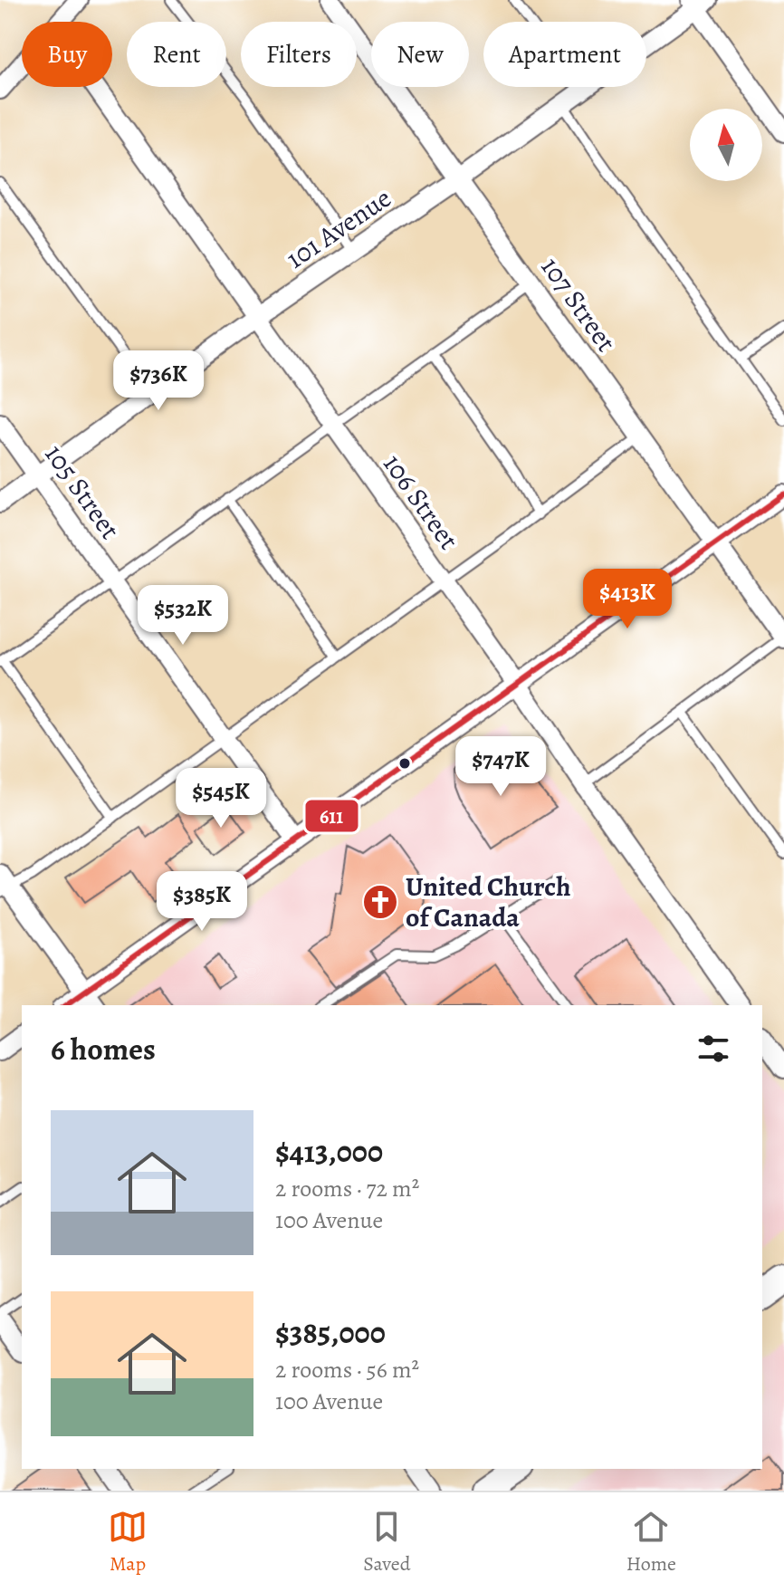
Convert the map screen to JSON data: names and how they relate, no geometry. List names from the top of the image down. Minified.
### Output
{"streets":{"street":["101 Avenue","107 Street","105 Street","106 Street"]},"crossings":[["101 Avenue","107 Street"],["101 Avenue","105 Street"],["101 Avenue","106 Street"]],"places":{"church":["United Church of Canada"]},"lines":["transit line 611"],"north":"top","page":{"chip":["Buy","Rent","Filters","New","Apartment"],"price":["$736K","$413K","$532K","$747K","$545K","$385K"],"heading":"6 homes","list":[{"name":"$413,000","note":"2 rooms · 72 m² · 100 Avenue"},{"name":"$385,000","note":"2 rooms · 56 m² · 100 Avenue"}],"tabs":["Map","Saved","Home"]}}
